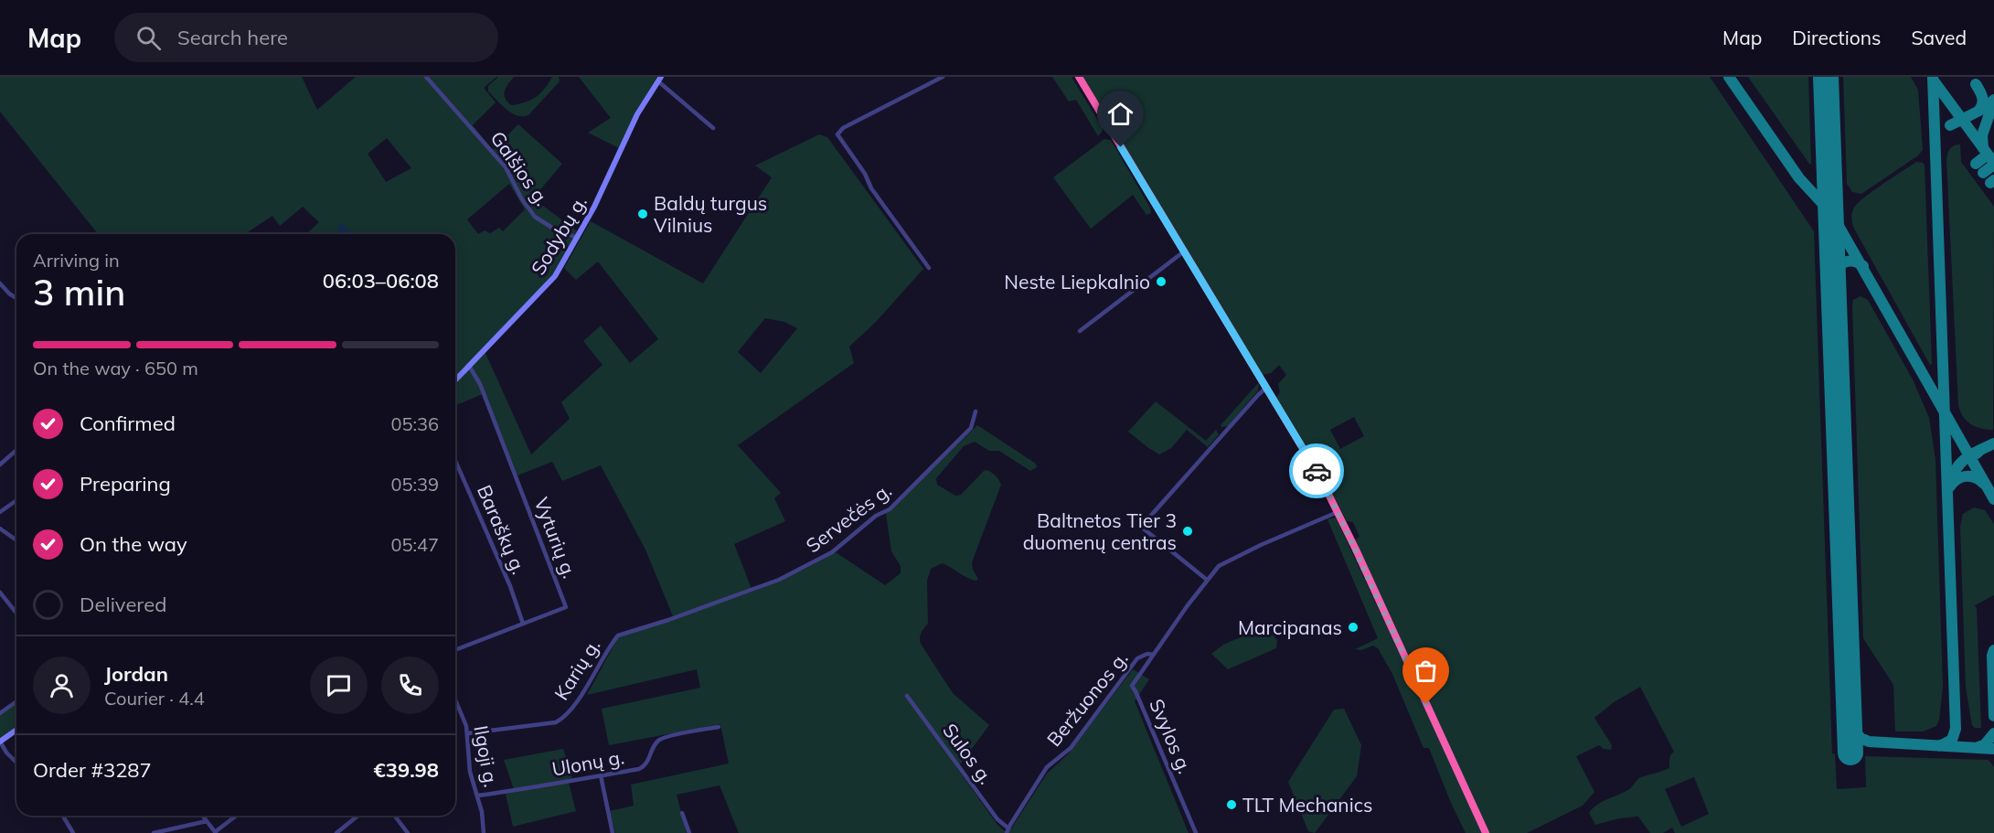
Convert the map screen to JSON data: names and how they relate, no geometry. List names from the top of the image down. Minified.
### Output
{"streets":{"main road":["Sodybų g."],"street":["Galšios g.","Servečės g.","Baraškų g.","Vyturių g.","Karių g.","Beržuonos g.","Svylos g.","Sulos g.","Ilgoji g.","Ulonų g."]},"crossings":[["Galšios g.","Sodybų g."],["Sodybų g.","Vyturių g."],["Servečės g.","Karių g."],["Baraškų g.","Vyturių g."],["Karių g.","Ilgoji g."],["Beržuonos g.","Svylos g."],["Beržuonos g.","Sulos g."],["Ilgoji g.","Ulonų g."]],"places":["Baldų turgus Vilnius","Neste Liepkalnio","Baltnetos Tier 3 duomenų centras","Marcipanas","TLT Mechanics"],"page":{"header":"Map","search":"Search here","nav":["Map","Directions","Saved"],"heading":["3 min","Arriving in","06:03–06:08"],"panel":["Jordan","Courier · 4.4","Order #3287","€39.98"],"bar":"On the way · 650 m","list":[["Confirmed","05:36"],["Preparing","05:39"],["On the way","05:47"],"Delivered"]}}
